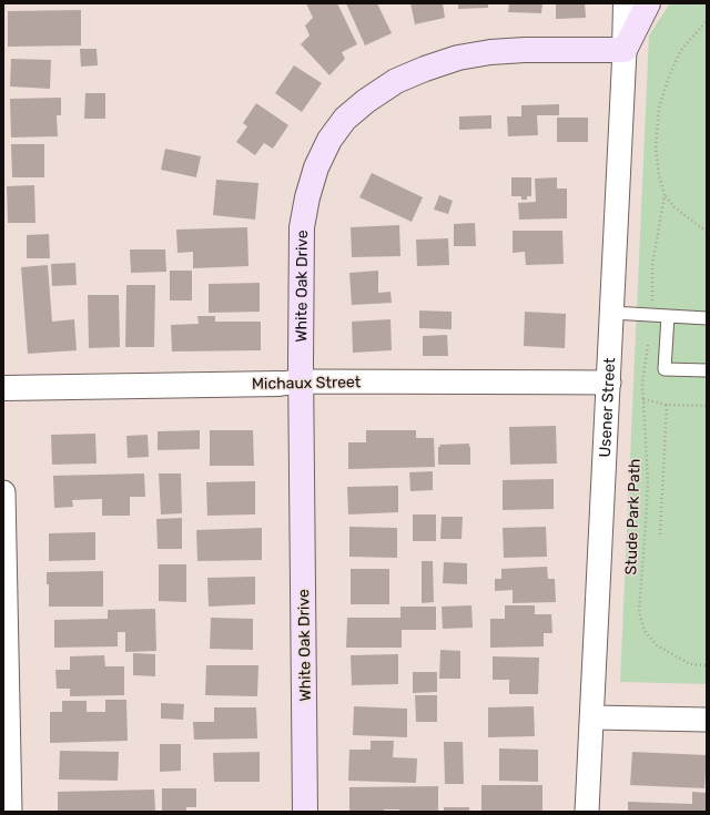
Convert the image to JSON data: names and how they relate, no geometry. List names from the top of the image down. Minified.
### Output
{"streets":{"main road":["White Oak Drive"],"street":["Michaux Street","Usener Street"],"path":["Stude Park Path"]},"crossings":[["White Oak Drive","Michaux Street"],["White Oak Drive","Usener Street"],["Michaux Street","Usener Street"]]}
